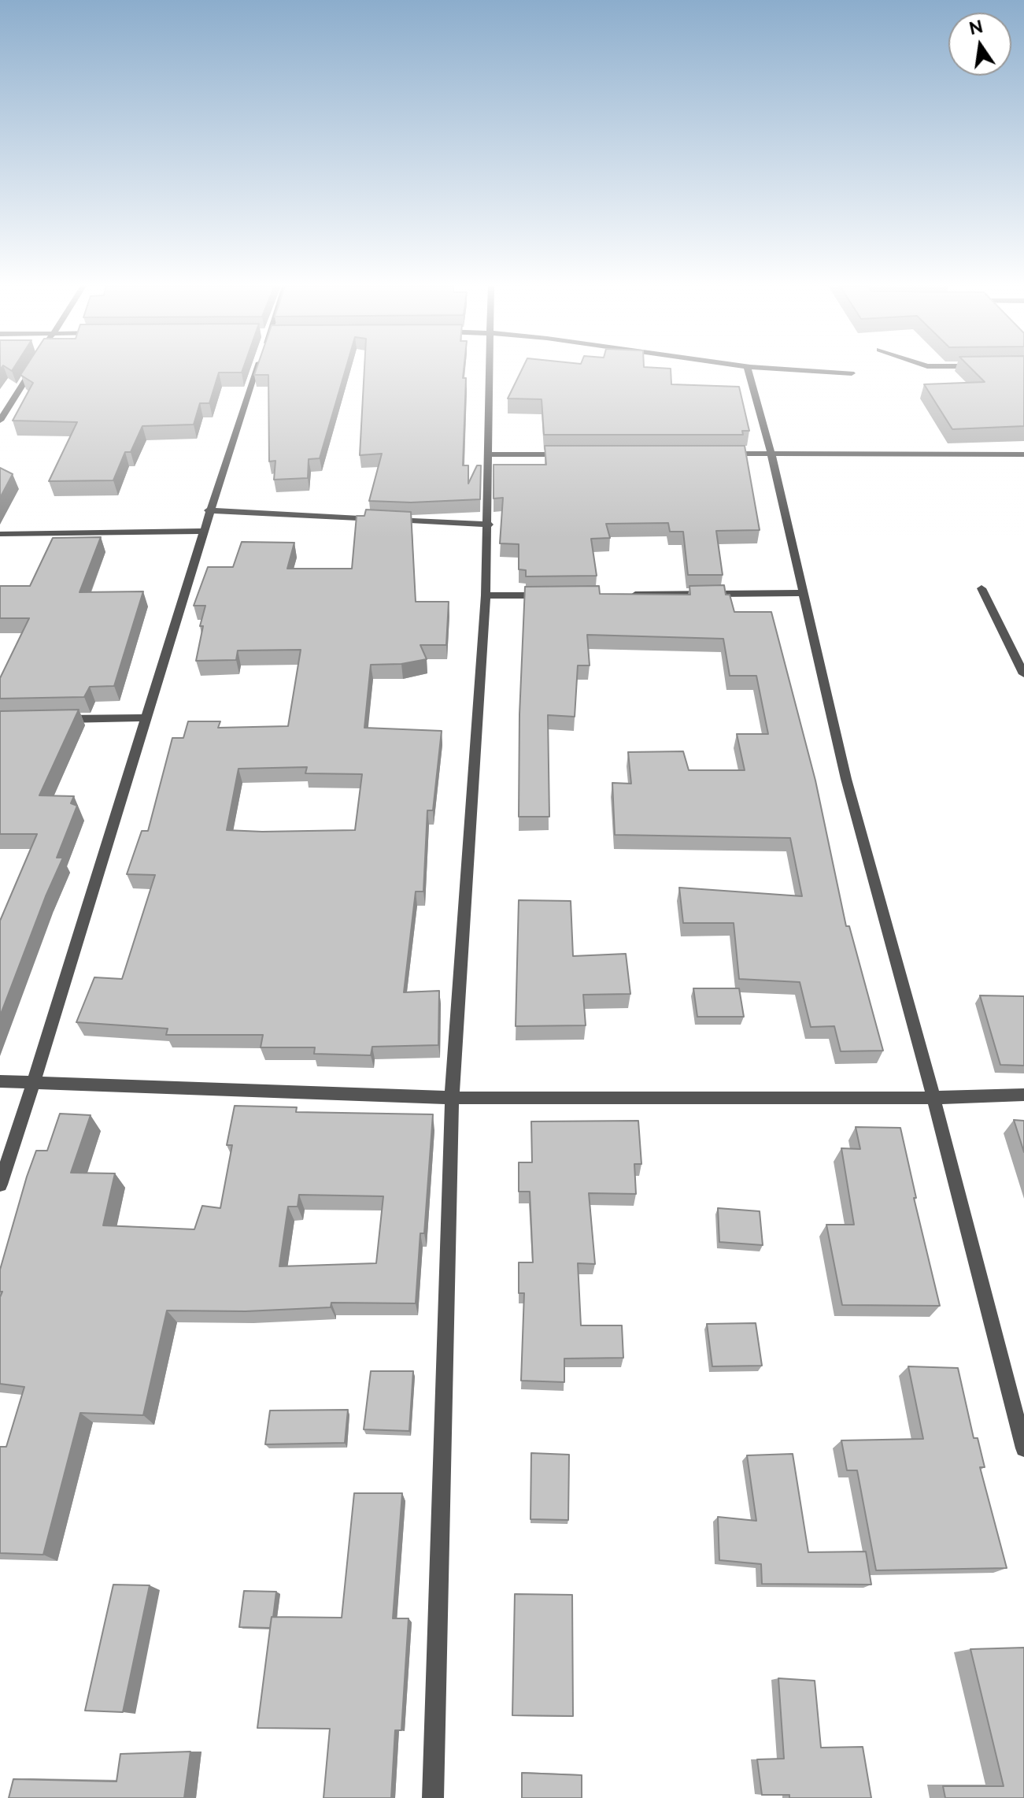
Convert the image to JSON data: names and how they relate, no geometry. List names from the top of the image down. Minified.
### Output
{"north":"top"}
